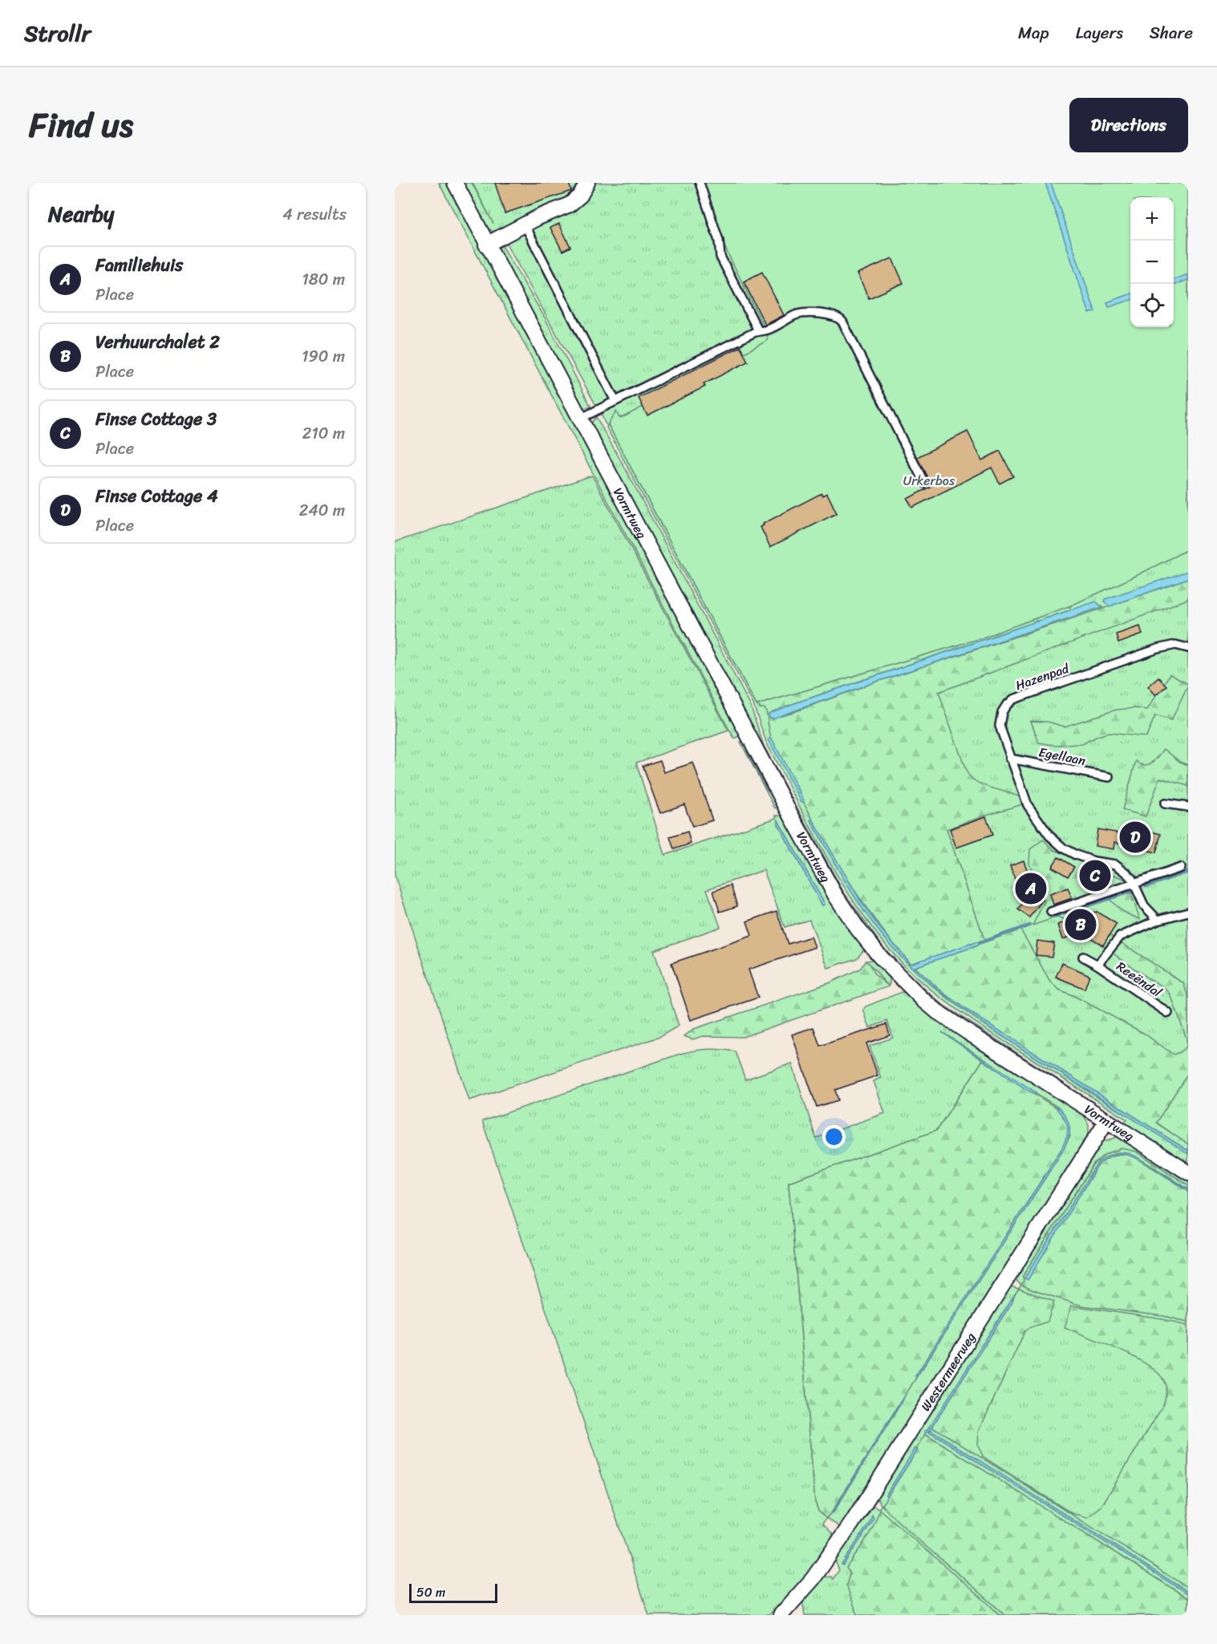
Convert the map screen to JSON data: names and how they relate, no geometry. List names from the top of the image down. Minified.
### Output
{"streets":{"street":["Vormtweg","Westermeerweg"],"lane":["Hazenpad","Egellaan","Reeëndal"]},"crossings":[["Vormtweg","Westermeerweg"],["Hazenpad","Egellaan"]],"parks":["Urkerbos"],"scale_bar":"50 m","page":{"header":"Strollr","nav":["Map","Layers","Share"],"title":"Find us","buttons":"Directions","heading":["Nearby","4 results"],"map_buttons":["+","−"],"list":[{"mark":"A","name":"Familiehuis","note":"Place","value":"180 m"},{"mark":"B","name":"Verhuurchalet 2","note":"Place","value":"190 m"},{"mark":"C","name":"Finse Cottage 3","note":"Place","value":"210 m"},{"mark":"D","name":"Finse Cottage 4","note":"Place","value":"240 m"}],"pins":["D","C","A","B"],"scale":"50 m"}}
